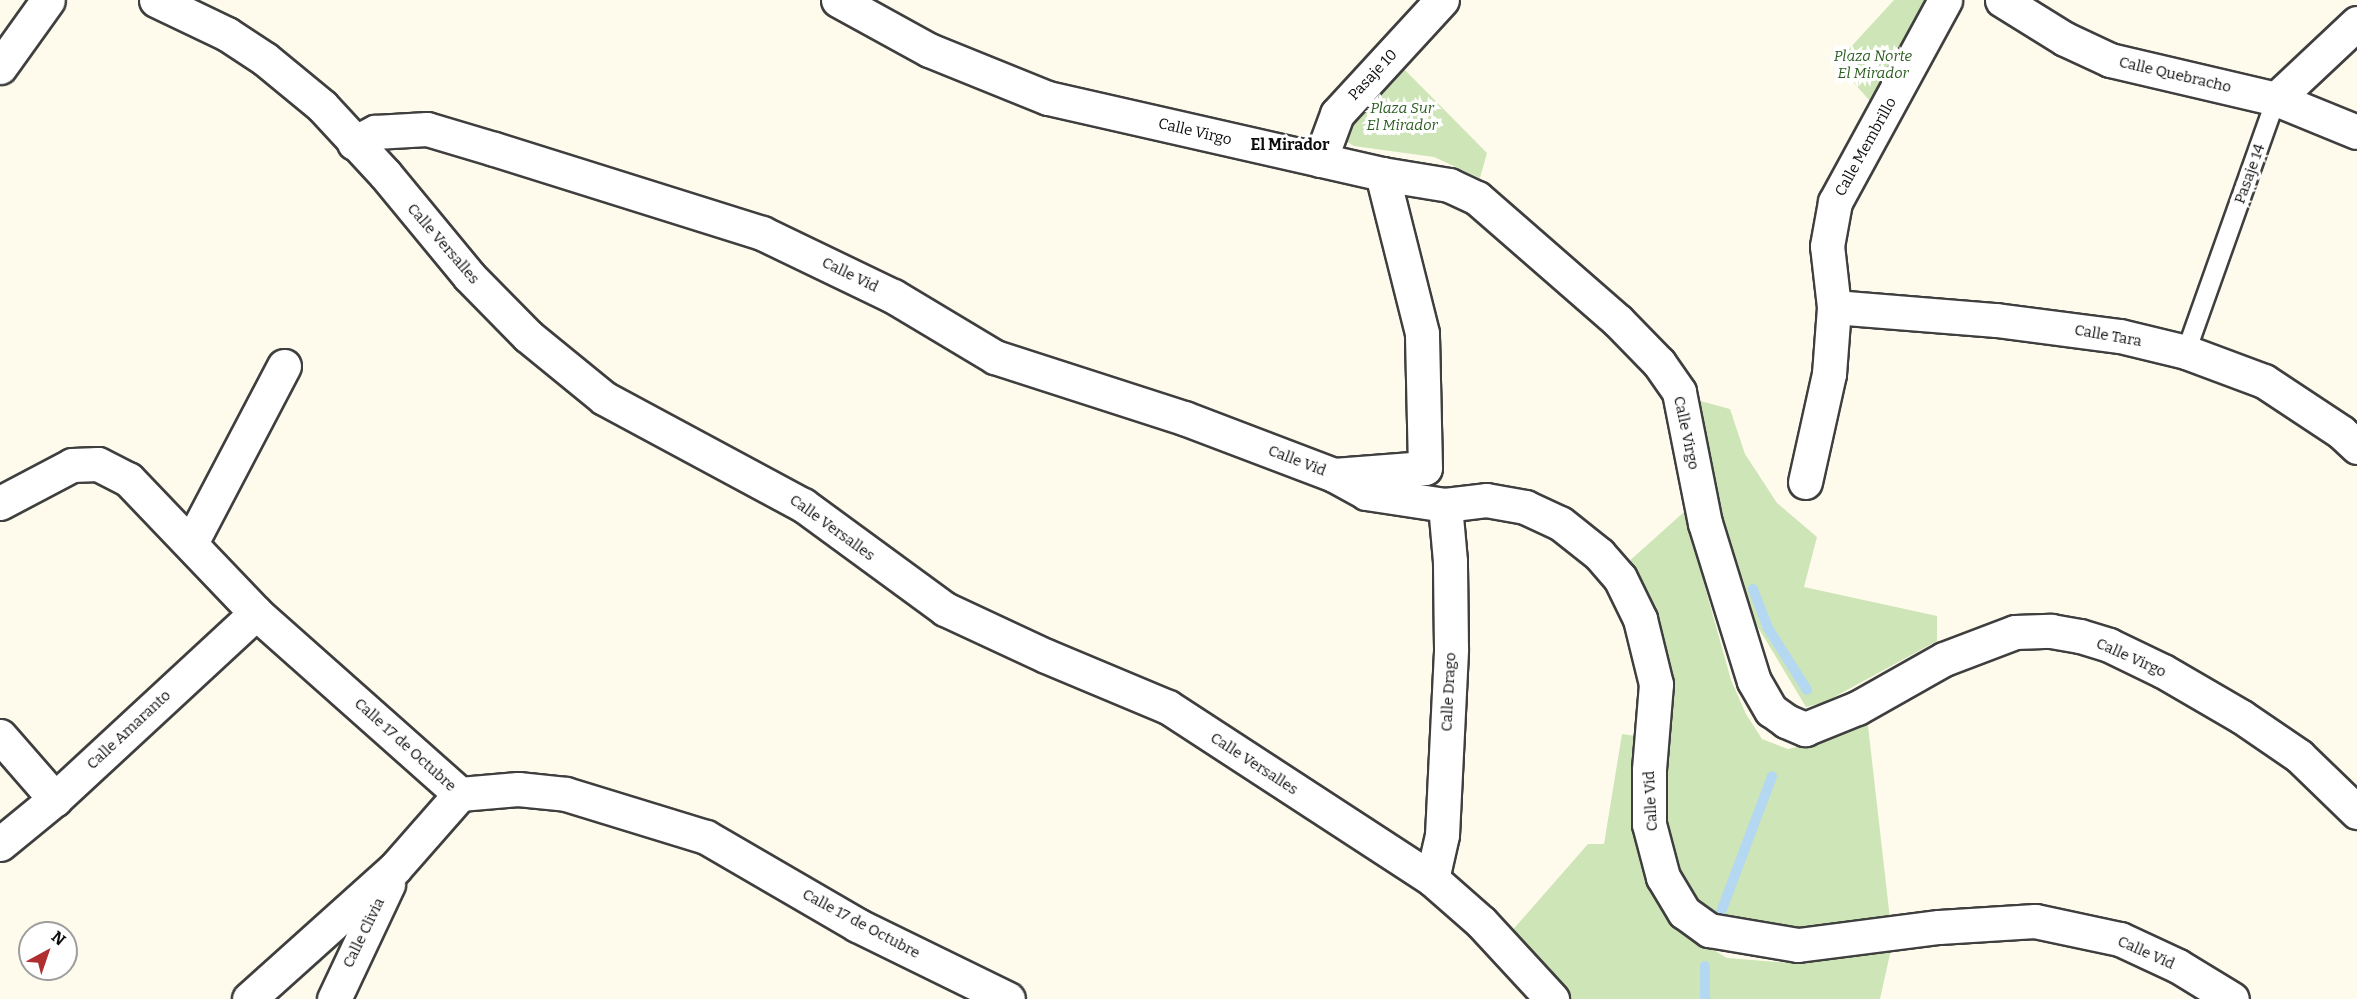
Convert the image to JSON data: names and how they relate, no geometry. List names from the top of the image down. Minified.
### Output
{"streets":{"street":["Pasaje 10","Calle Quebracho","Calle Virgo","Calle Membrillo","Pasaje 14","Calle Versalles","Calle Vid","Calle Tara","Calle Drago","Calle Amaranto","Calle 17 de Octubre","Calle Clivia"]},"crossings":[["Pasaje 10","Calle Virgo"],["Calle Quebracho","Pasaje 14"],["Calle Virgo","Calle Vid"],["Calle Membrillo","Calle Tara"],["Pasaje 14","Calle Tara"],["Calle Versalles","Calle Vid"],["Calle Versalles","Calle Drago"],["Calle Vid","Calle Drago"],["Calle Amaranto","Calle 17 de Octubre"]],"districts":["El Mirador"],"parks":["Plaza Norte El Mirador","Plaza Sur El Mirador"],"north":"top right"}
